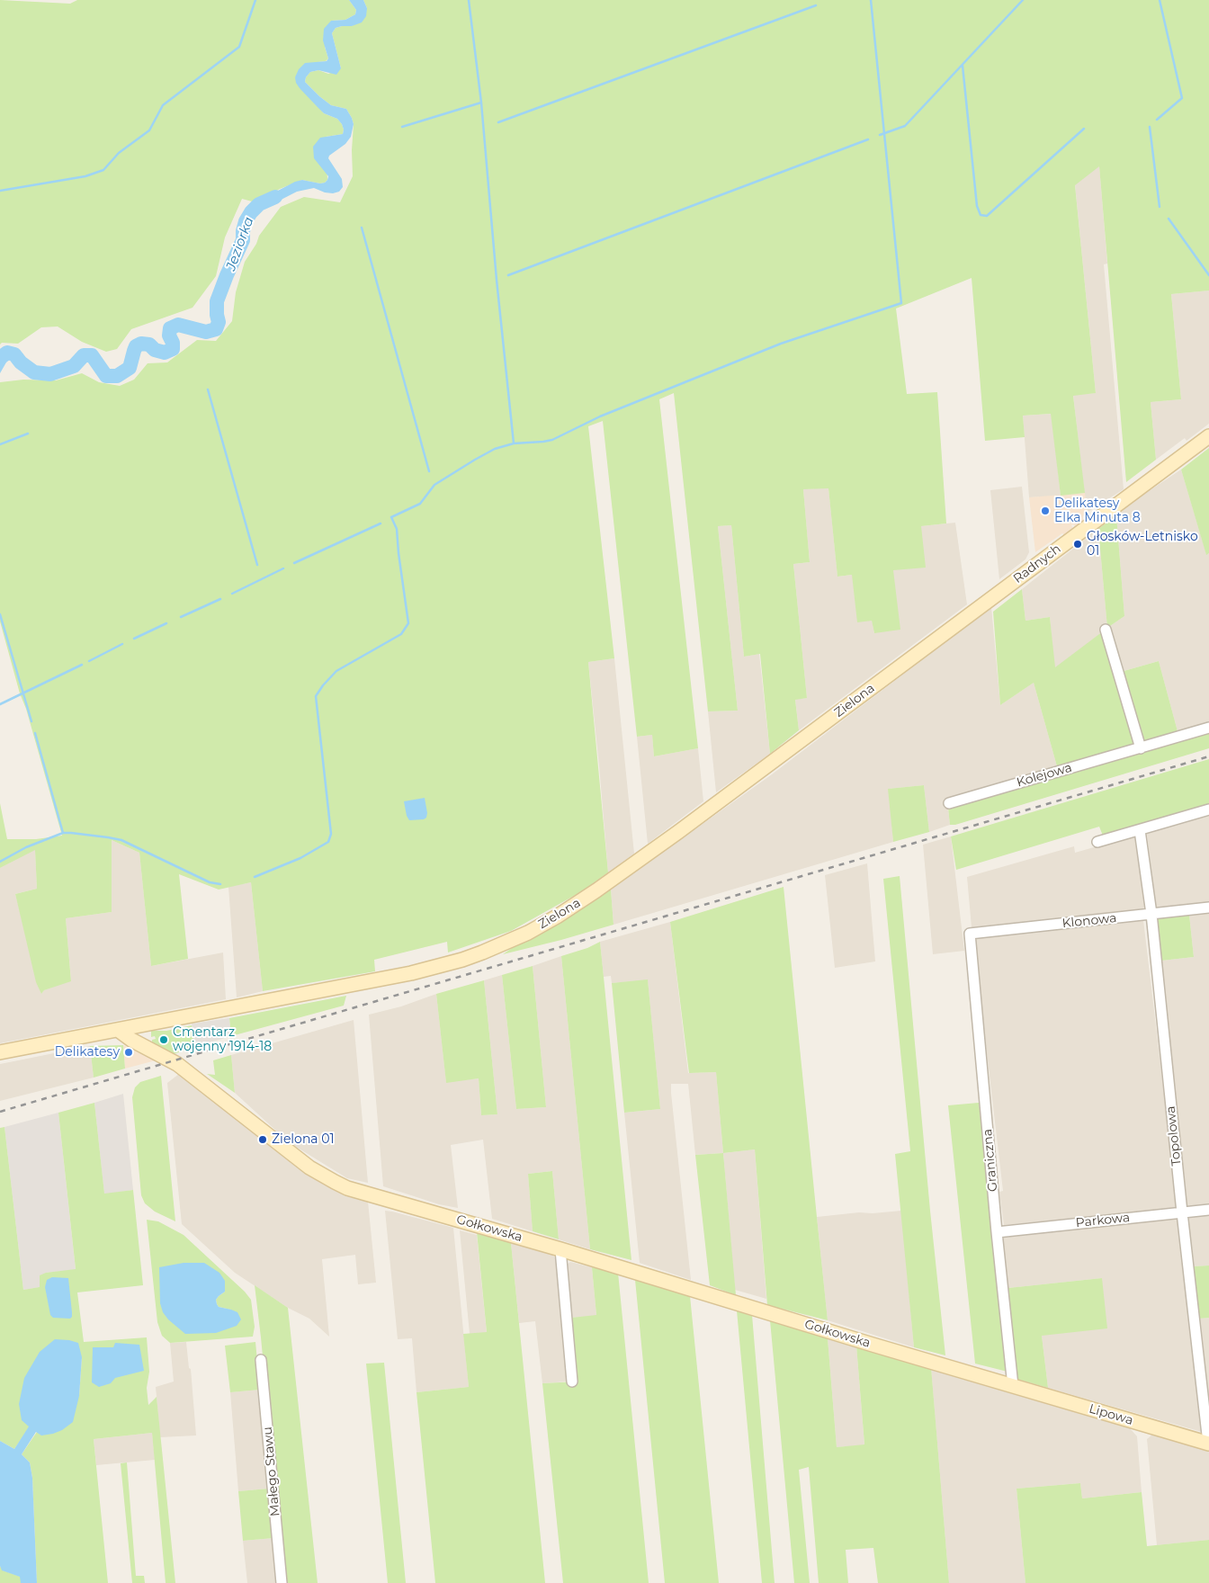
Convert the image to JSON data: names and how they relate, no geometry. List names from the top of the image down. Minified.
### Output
{"streets":{"street":["Radnych","Zielona","Kolejowa","Klonowa","Topolowa","Graniczna","Parkowa","Gołkowska","Lipowa","Małego Stawu"]},"crossings":[["Radnych","Zielona"],["Zielona","Gołkowska"],["Klonowa","Topolowa"],["Klonowa","Graniczna"],["Topolowa","Parkowa"],["Topolowa","Lipowa"],["Graniczna","Parkowa"],["Graniczna","Gołkowska"],["Graniczna","Lipowa"],["Gołkowska","Lipowa"]],"water":["Jeziorka"],"places":["Delikatesy Elka Minuta 8","Głosków-Letnisko 01","Cmentarz wojenny 1914-18","Delikatesy","Zielona 01"]}
